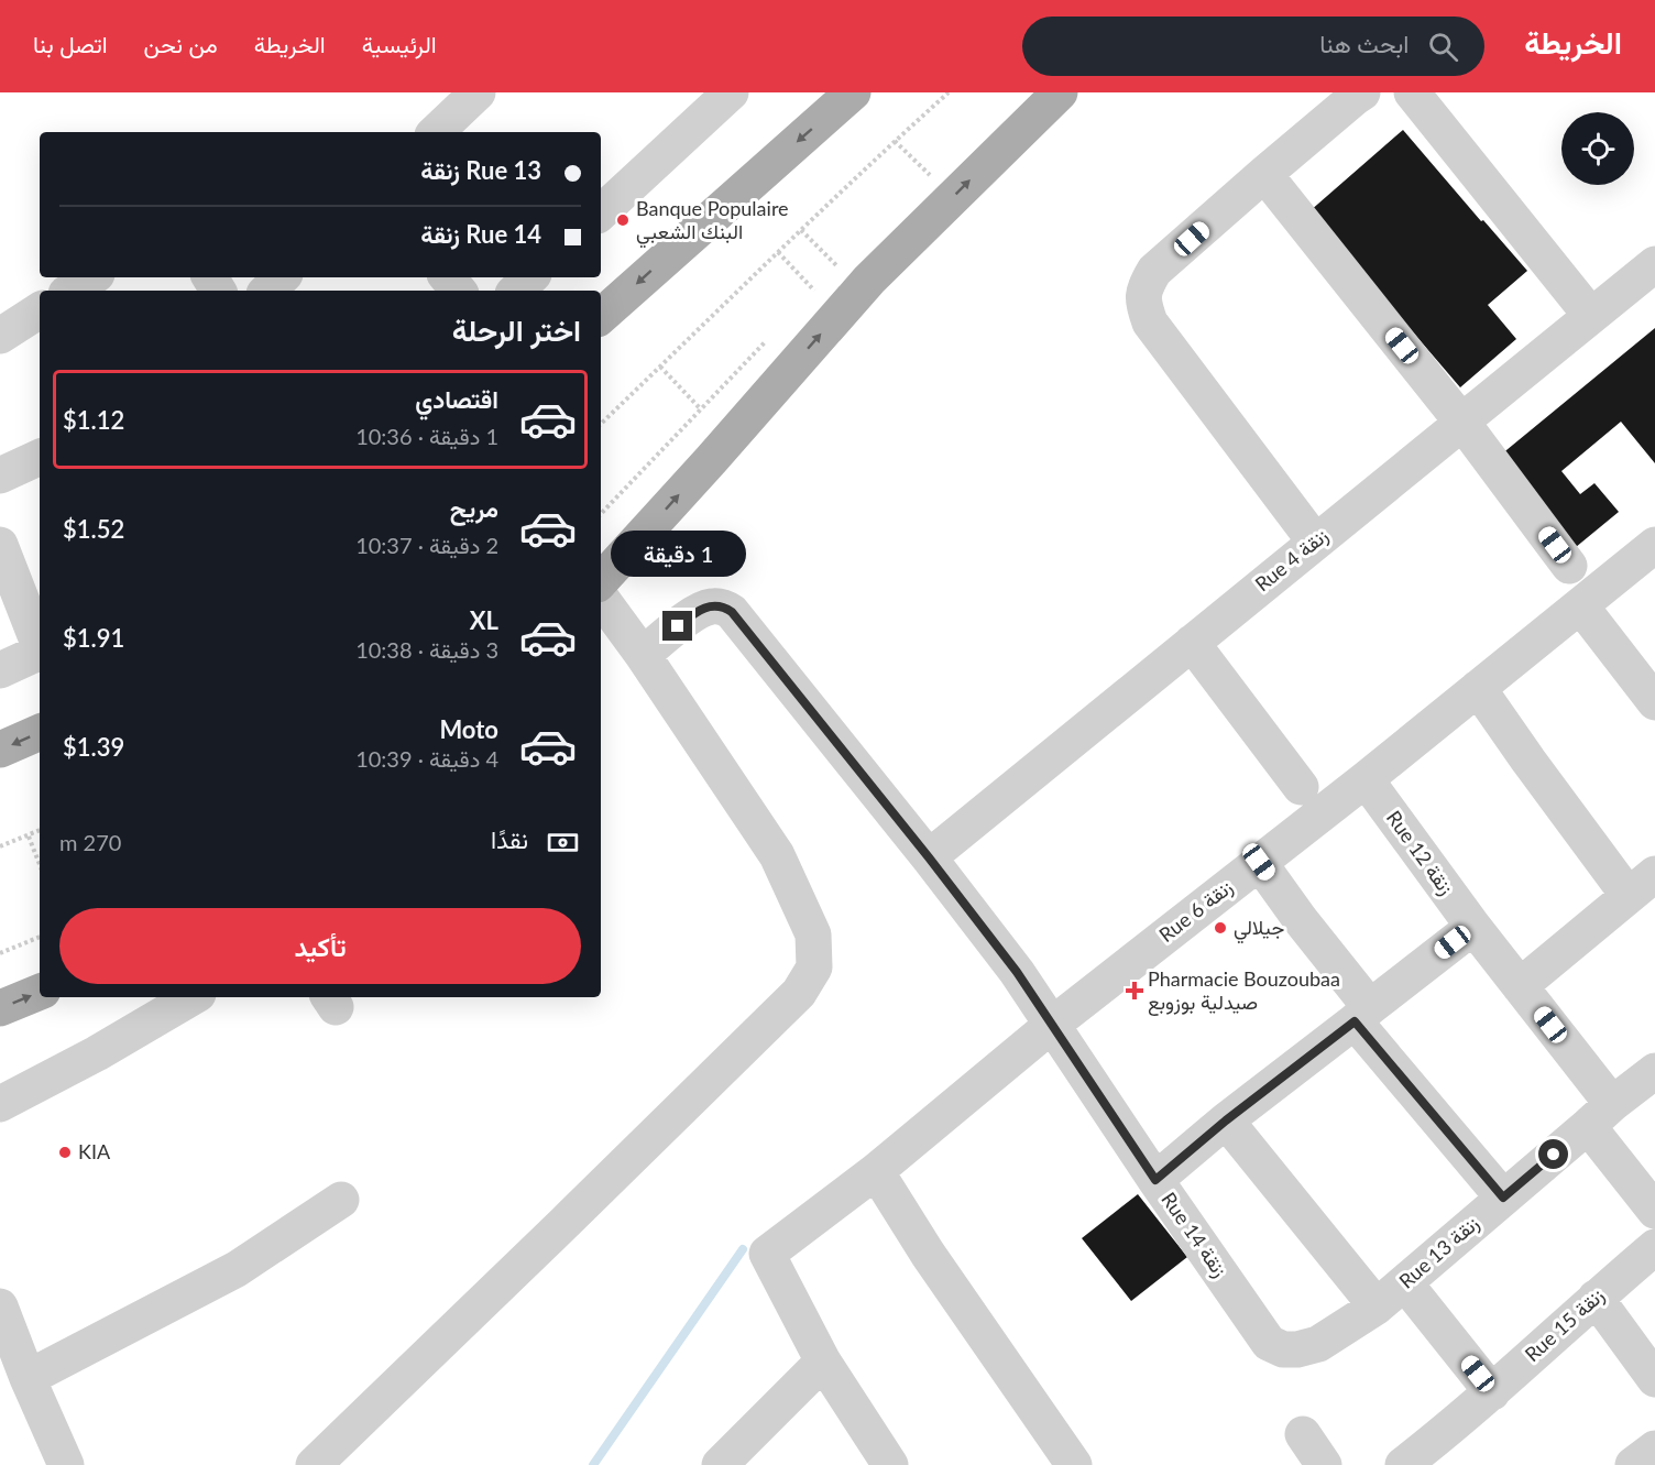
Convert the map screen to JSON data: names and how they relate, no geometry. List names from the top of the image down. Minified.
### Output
{"streets":{"street":["Rue 4 زنقة","Rue 12 زنقة","Rue 6 زنقة","Rue 14 زنقة","Rue 13 زنقة","Rue 15 زنقة"]},"crossings":[["Rue 4 زنقة","Rue 14 زنقة"],["Rue 12 زنقة","Rue 6 زنقة"],["Rue 12 زنقة","Rue 13 زنقة"],["Rue 6 زنقة","Rue 14 زنقة"],["Rue 14 زنقة","Rue 13 زنقة"]],"places":{"other":["Banque Populaire البنك الشعبي","جيلالي","KIA"],"health":["Pharmacie Bouzoubaa صيدلية بوزوبع"]},"page":{"header":"الخريطة","search":"ابحث هنا","nav":["الرئيسية","الخريطة","من نحن","اتصل بنا"],"banner":["Rue 13 زنقة","Rue 14 زنقة"],"heading":"اختر الرحلة","list":[{"name":"اقتصادي","note":"1 دقيقة · 10:36","value":"$1.12"},{"name":"مريح","note":"2 دقيقة · 10:37","value":"$1.52"},{"name":"XL","note":"3 دقيقة · 10:38","value":"$1.91"},{"name":"Moto","note":"4 دقيقة · 10:39","value":"$1.39"}],"bubble":"1 دقيقة","pay":["نقدًا","270 m"],"buttons":"تأكيد"}}
